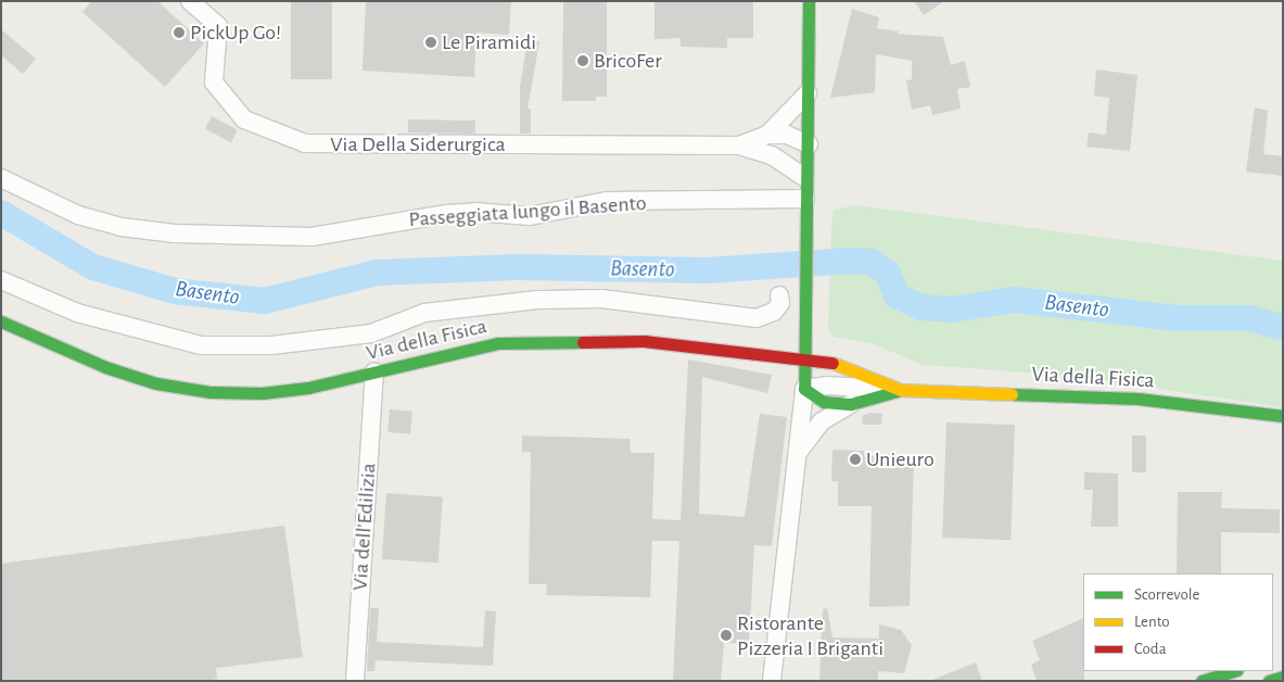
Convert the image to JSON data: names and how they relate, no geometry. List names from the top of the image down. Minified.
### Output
{"streets":{"main road":["Via della Fisica"],"street":["Via Della Siderurgica","Passeggiata lungo il Basento","Via dell'Edilizia"]},"crossings":[["Via della Fisica","Via dell'Edilizia"]],"water":["Basento"],"places":["PickUp Go!","Le Piramidi","BricoFer","Unieuro","Ristorante Pizzeria I Briganti"],"legend":["Scorrevole","Lento","Coda"]}
